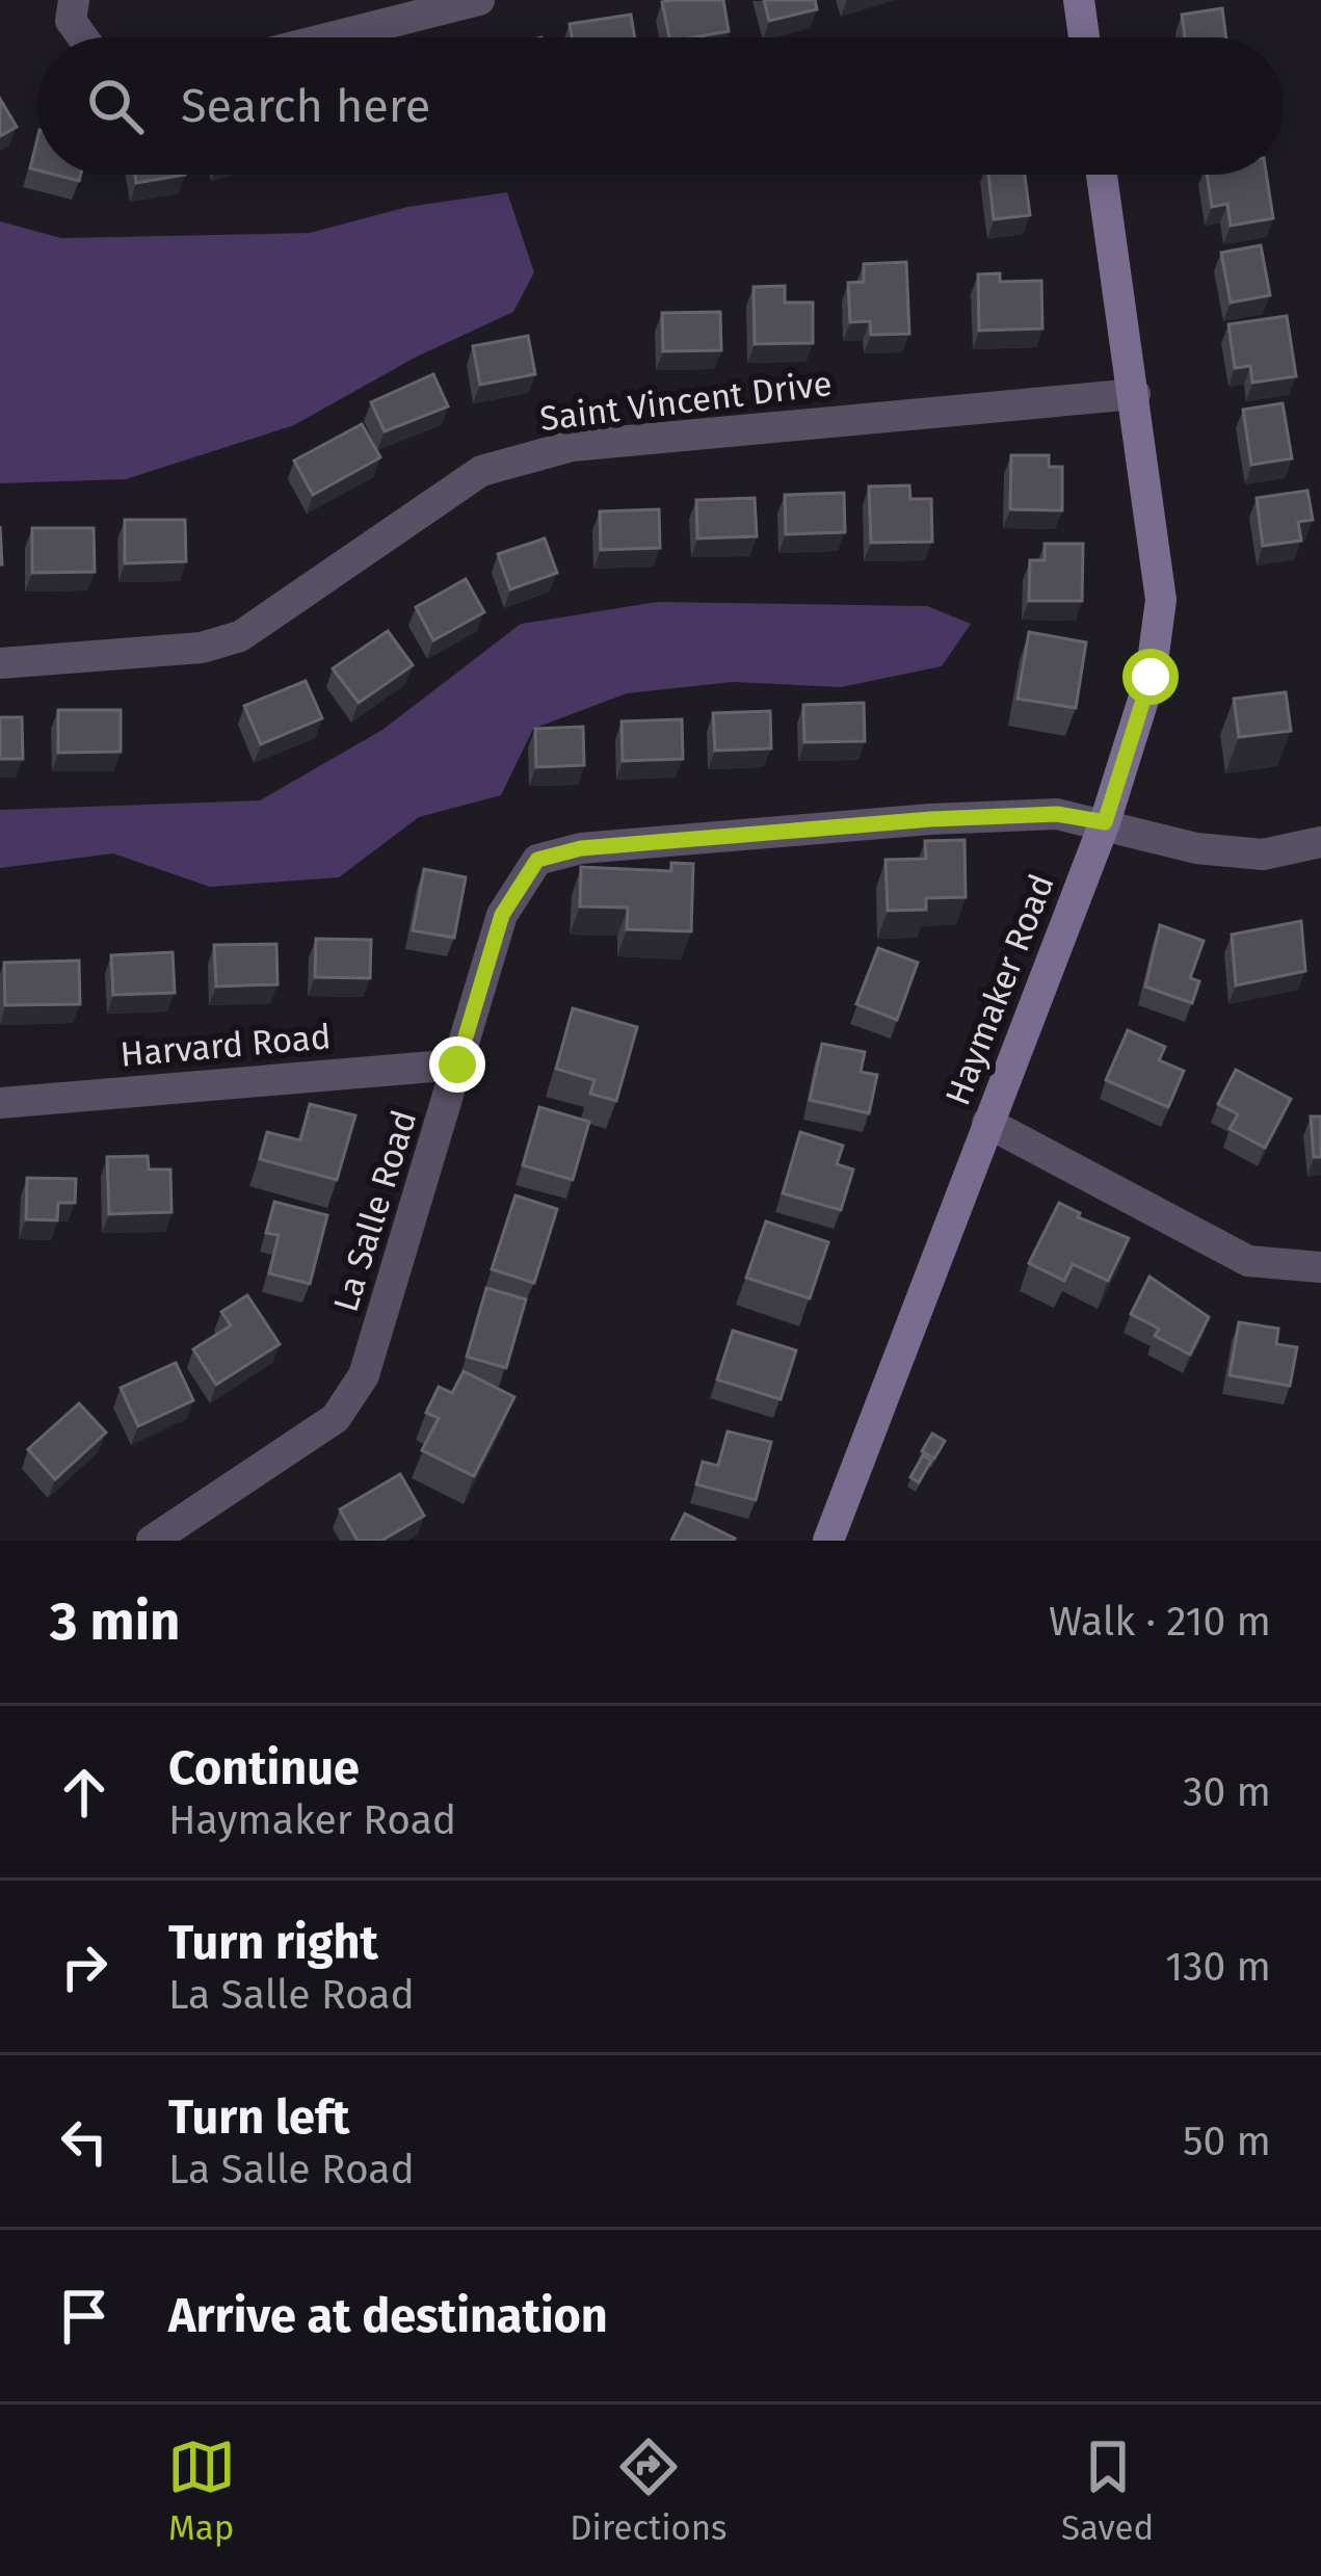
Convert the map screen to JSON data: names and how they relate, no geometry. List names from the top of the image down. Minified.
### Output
{"streets":{"main road":["Haymaker Road"],"street":["Saint Vincent Drive","Harvard Road","La Salle Road"]},"crossings":[["Saint Vincent Drive","Haymaker Road"],["Haymaker Road","La Salle Road"],["Harvard Road","La Salle Road"]],"page":{"search":"Search here","heading":["3 min","Walk · 210 m"],"list":[["Continue","Haymaker Road","30 m"],["Turn right","La Salle Road","130 m"],["Turn left","La Salle Road","50 m"],"Arrive at destination"],"nav":["Map","Directions","Saved"]}}
